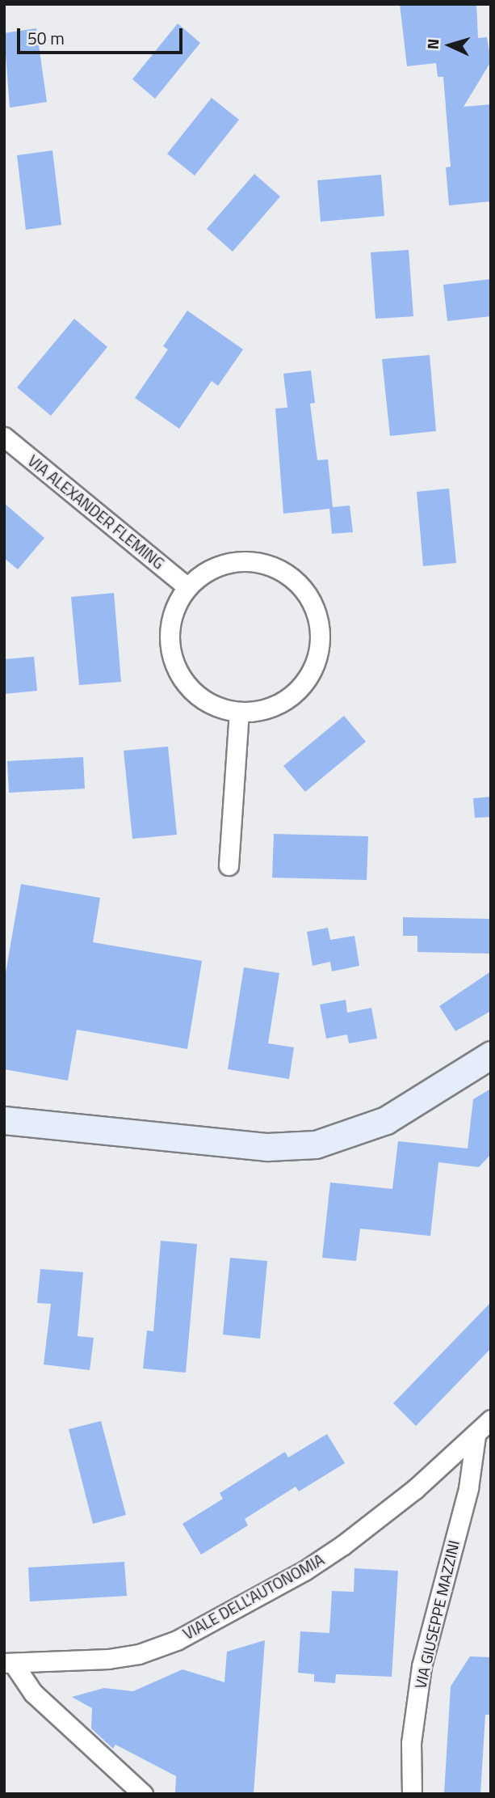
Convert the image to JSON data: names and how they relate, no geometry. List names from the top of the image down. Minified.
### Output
{"streets":{"street":["VIA ALEXANDER FLEMING","VIALE DELL'AUTONOMIA","VIA GIUSEPPE MAZZINI"]},"crossings":[["VIALE DELL'AUTONOMIA","VIA GIUSEPPE MAZZINI"]],"scale_bar":"50 m","north":"left"}
